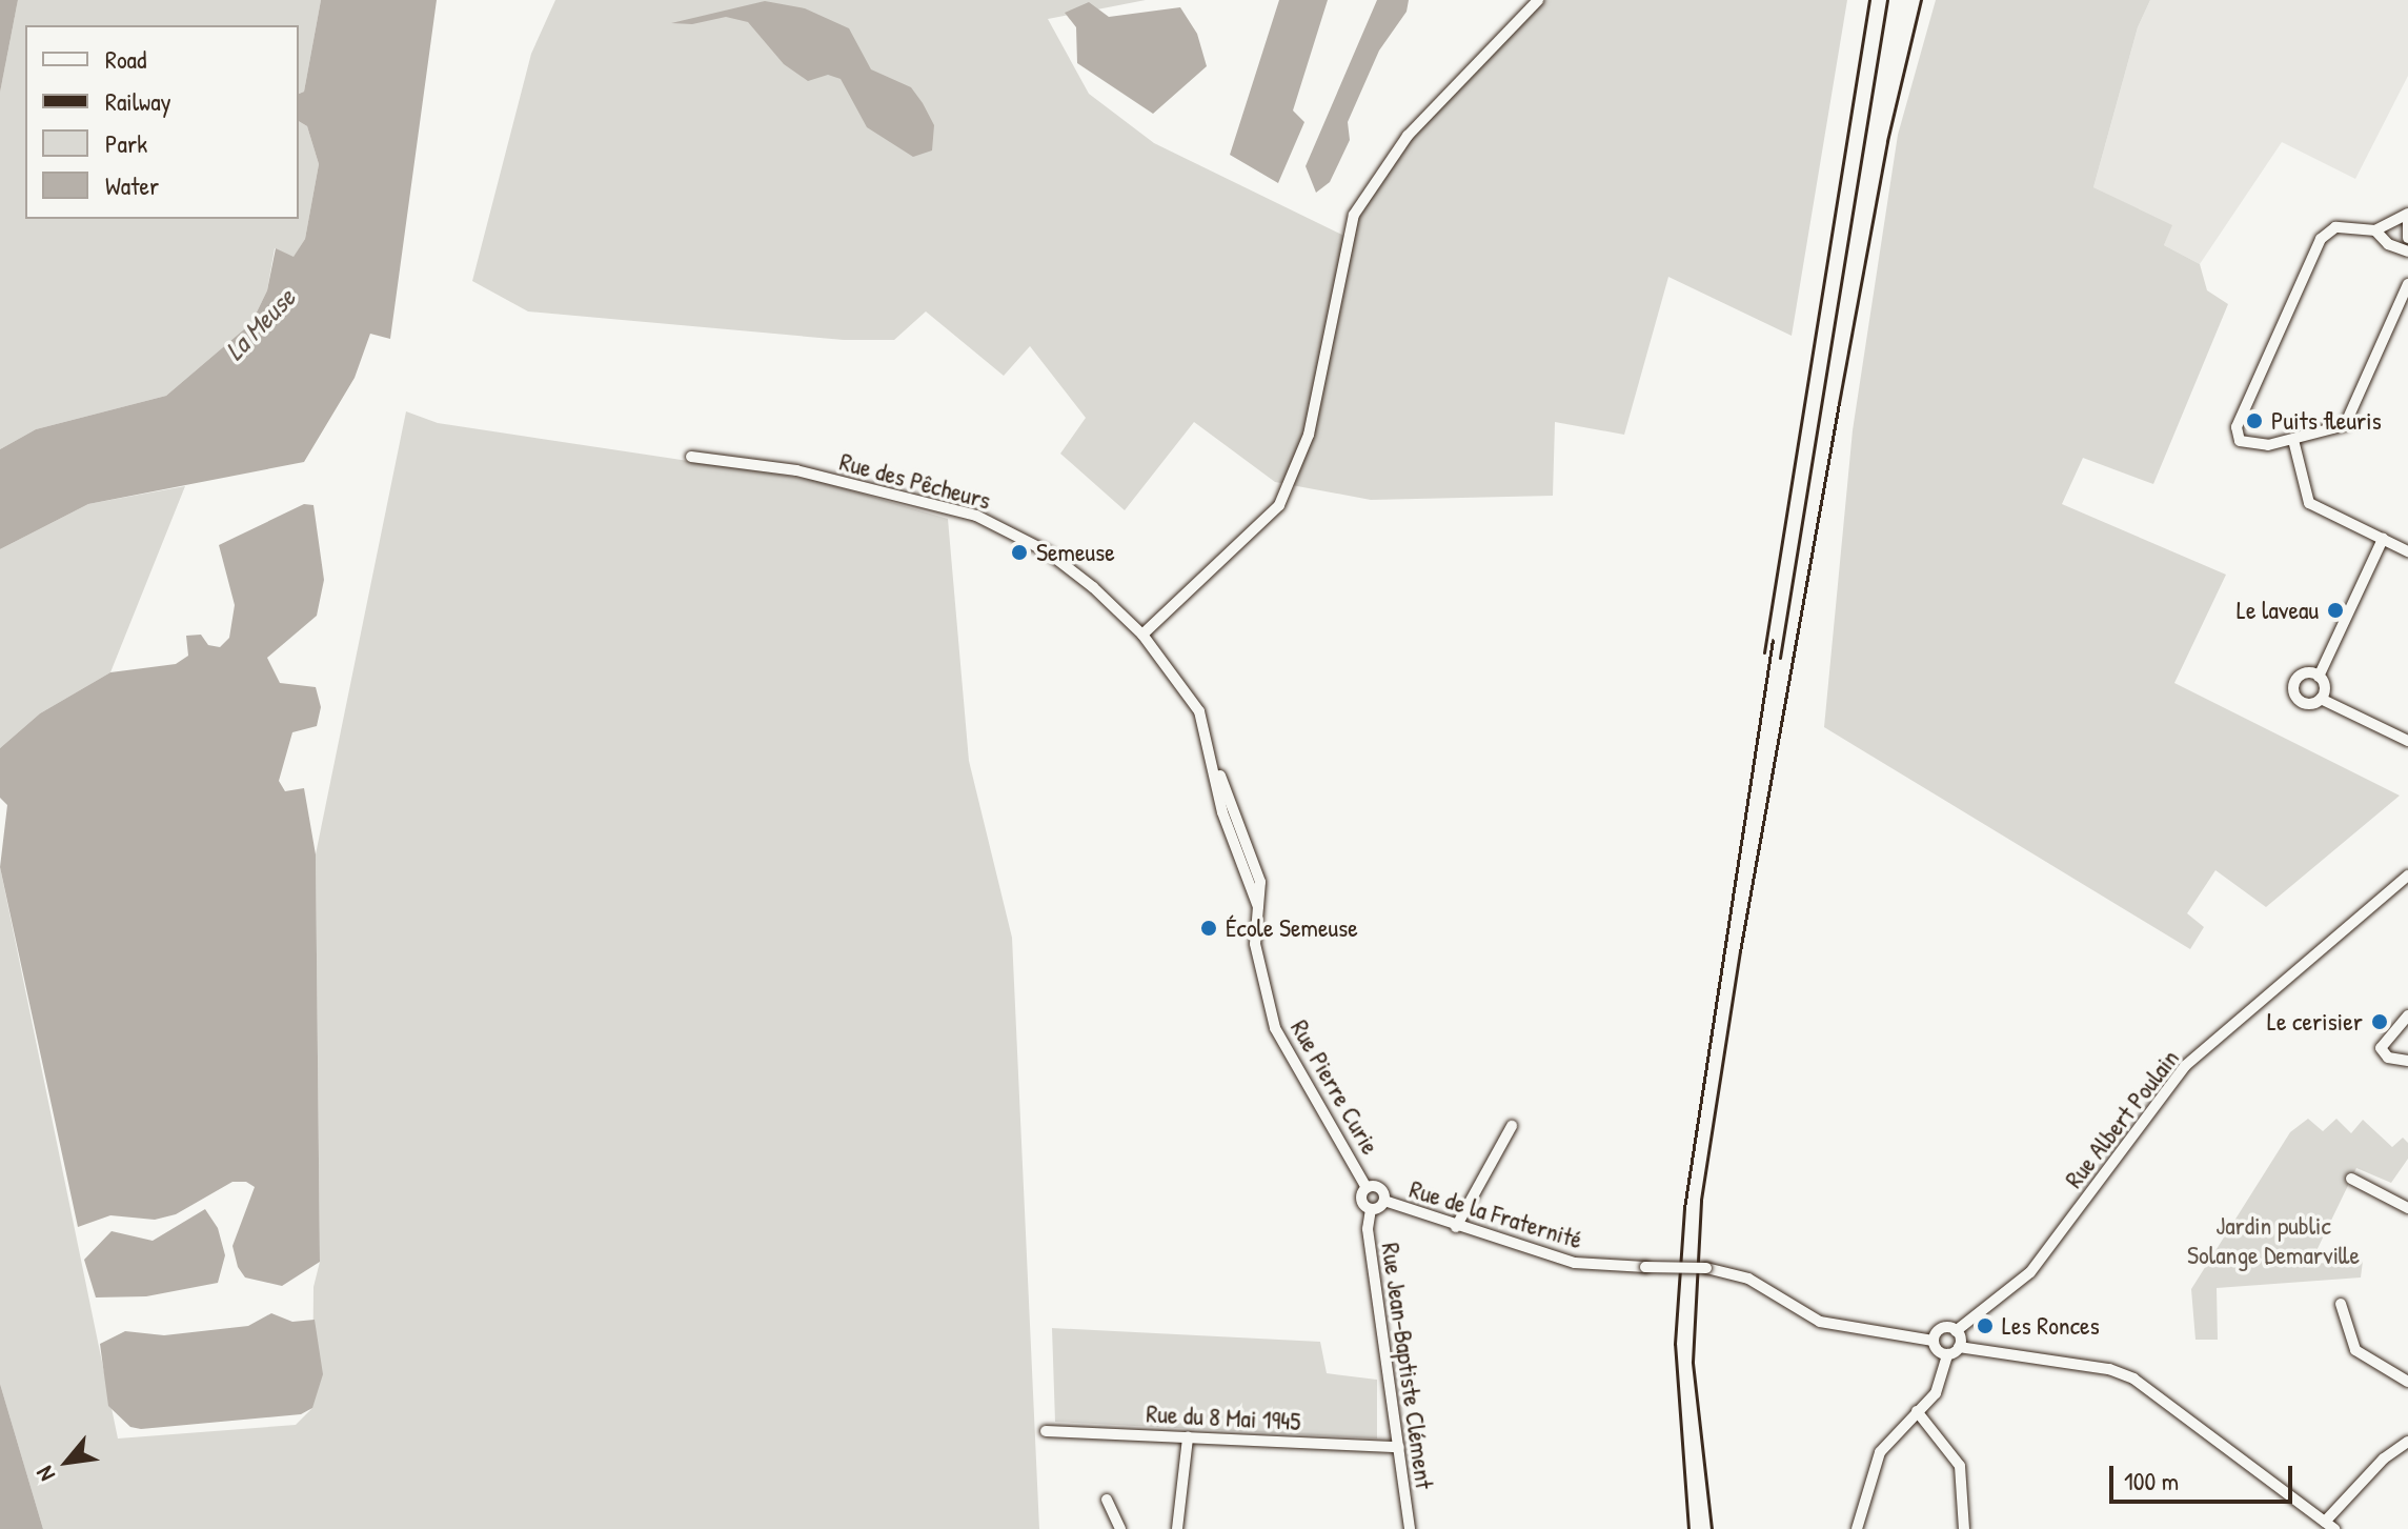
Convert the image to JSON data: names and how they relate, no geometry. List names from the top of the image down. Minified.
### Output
{"streets":{"street":["Rue des Pêcheurs","Rue Pierre Curie","Rue Albert Poulain","Rue de la Fraternité","Rue Jean-Baptiste Clément","Rue du 8 Mai 1945"]},"crossings":[["Rue des Pêcheurs","Rue Pierre Curie"],["Rue Pierre Curie","Rue de la Fraternité"],["Rue Pierre Curie","Rue Jean-Baptiste Clément"],["Rue Albert Poulain","Rue de la Fraternité"],["Rue de la Fraternité","Rue Jean-Baptiste Clément"],["Rue Jean-Baptiste Clément","Rue du 8 Mai 1945"]],"water":["La Meuse"],"parks":["Jardin public Solange Demarville"],"places":["Puits fleuris","Semeuse","Le laveau","École Semeuse","Le cerisier","Les Ronces"],"legend":["Road","Railway","Park","Water"],"scale_bar":"100 m","north":"bottom left"}
